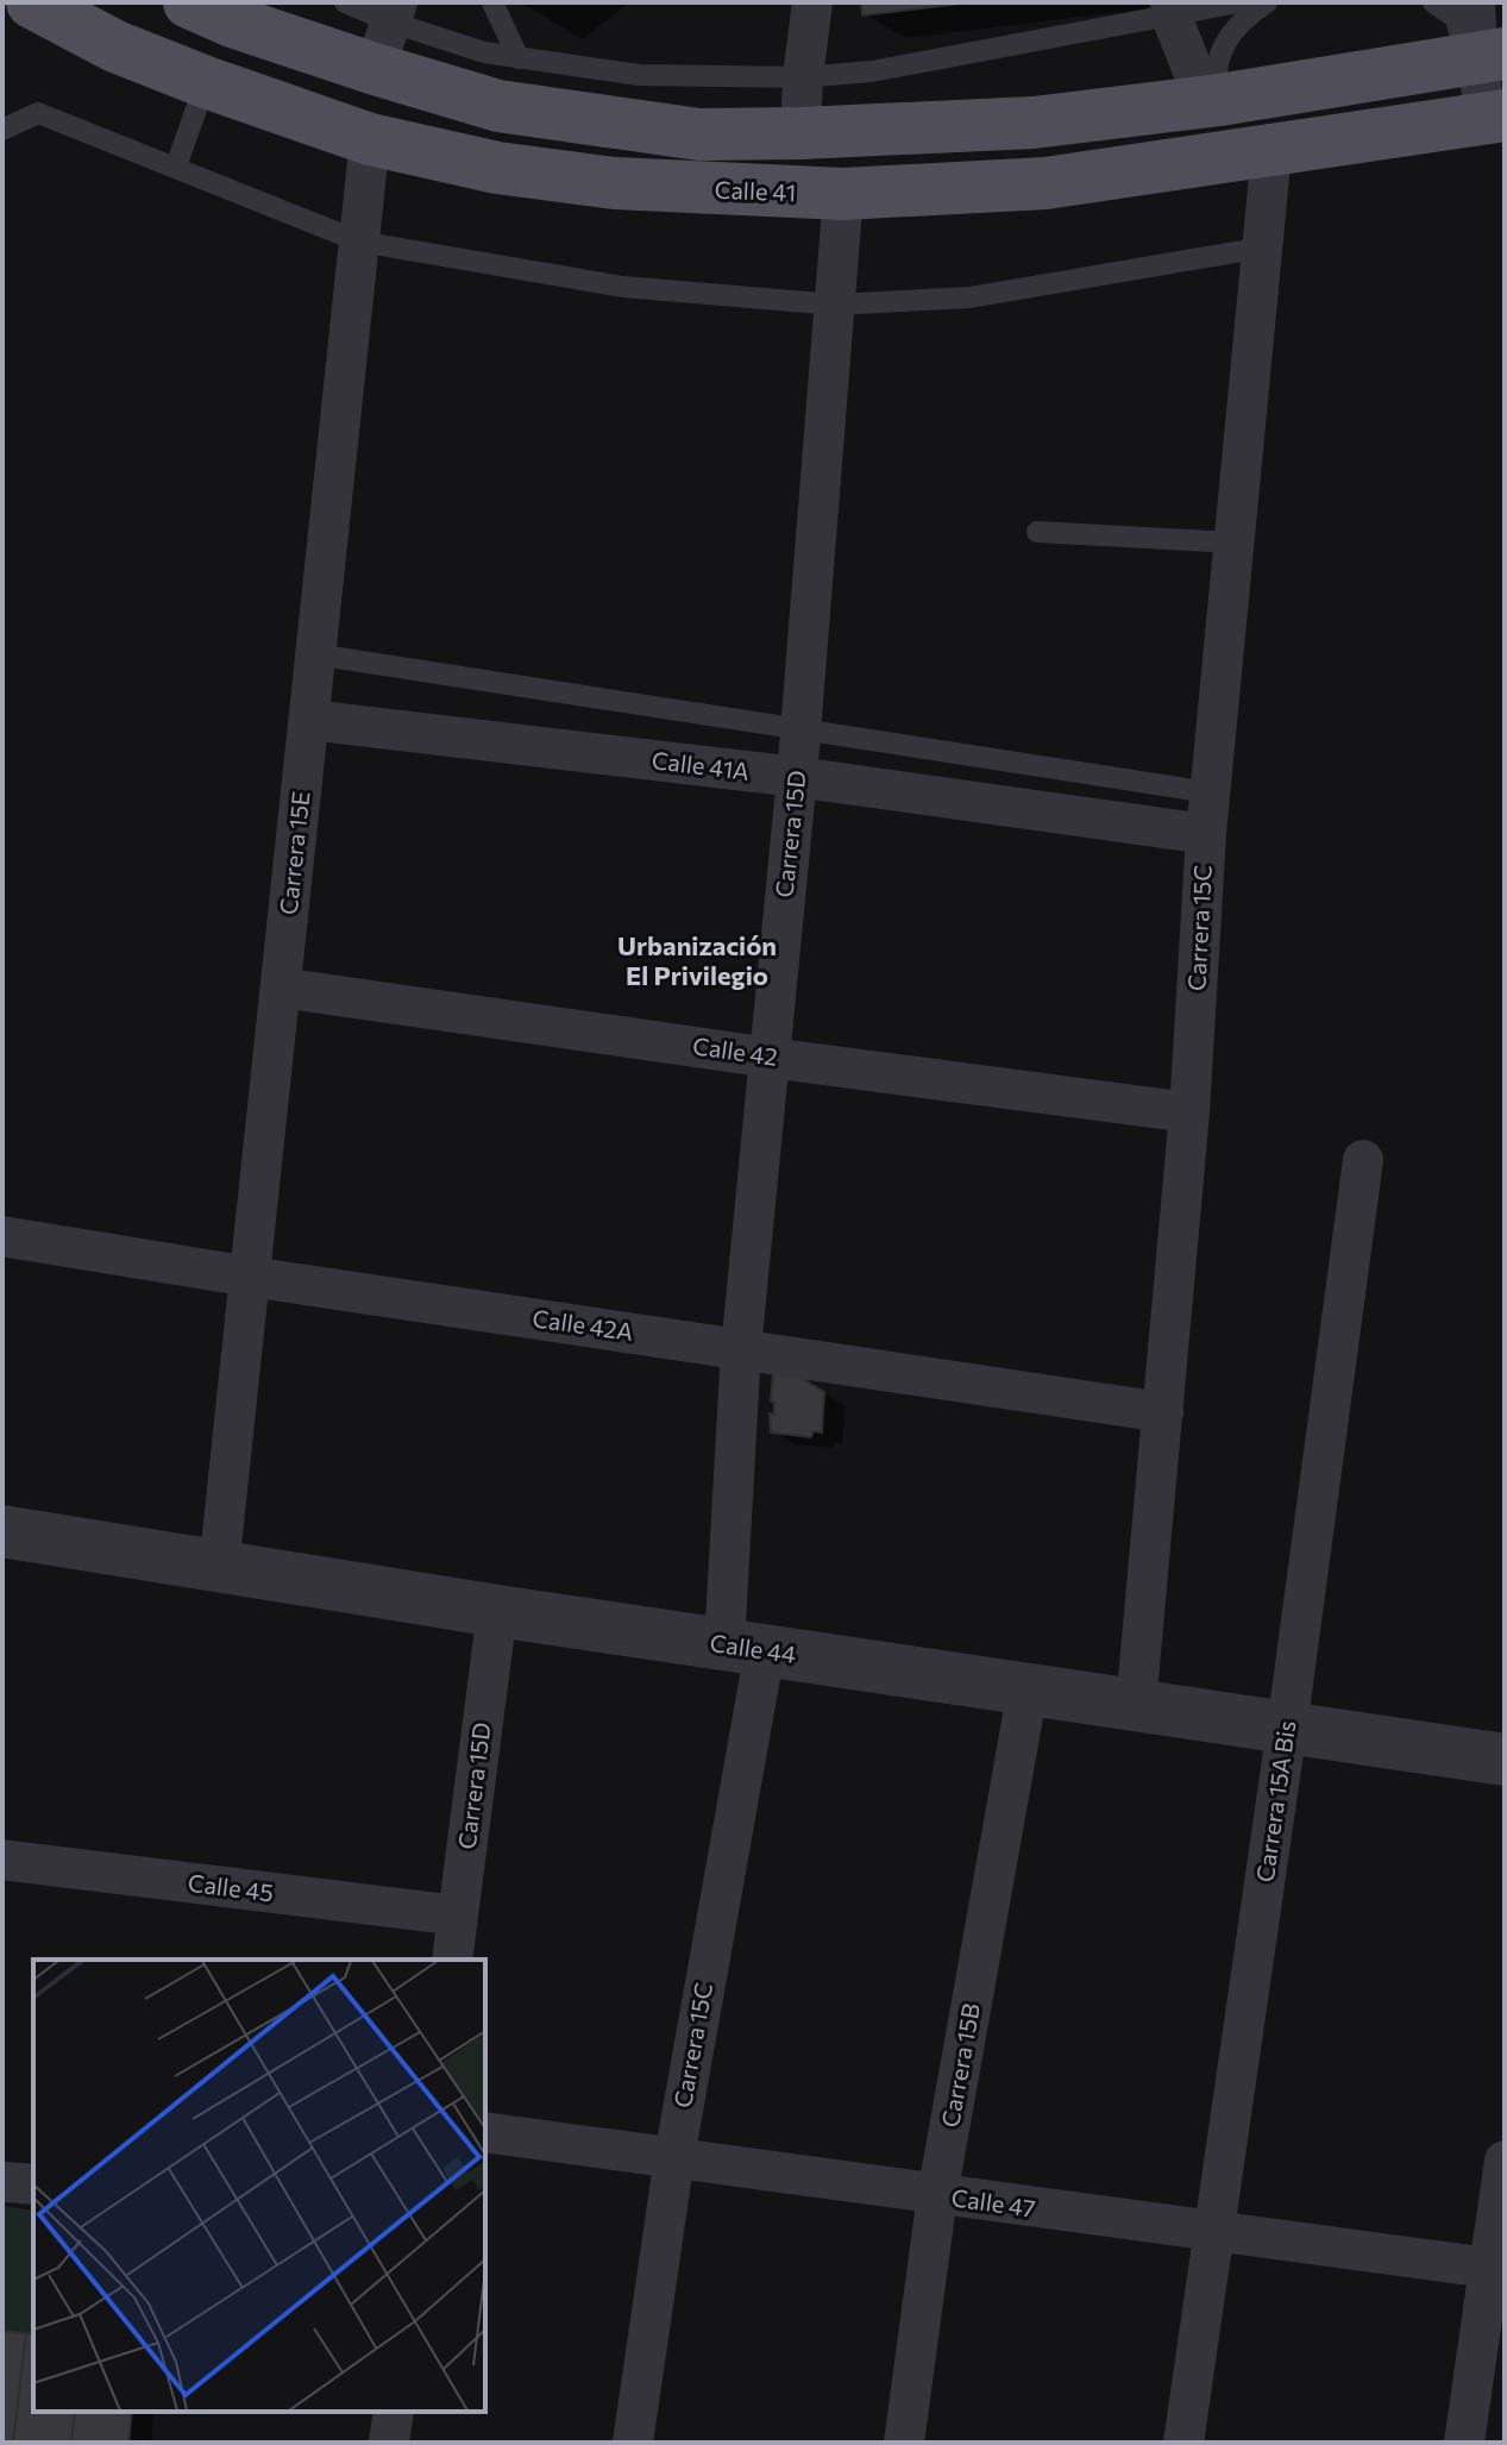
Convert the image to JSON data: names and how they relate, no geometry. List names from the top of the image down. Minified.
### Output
{"streets":{"main road":["Calle 41"],"street":["Calle 41A","Carrera 15D","Carrera 15E","Carrera 15C","Calle 42","Calle 42A","Calle 44","Carrera 15A Bis","Calle 45","Carrera 15B","Calle 47"]},"crossings":[["Calle 41","Carrera 15D"],["Calle 41","Carrera 15E"],["Calle 41","Carrera 15C"],["Calle 41A","Carrera 15D"],["Calle 41A","Carrera 15E"],["Calle 41A","Carrera 15C"],["Carrera 15D","Carrera 15C"],["Carrera 15D","Calle 42"],["Carrera 15D","Calle 42A"],["Carrera 15D","Calle 44"],["Carrera 15D","Calle 45"],["Carrera 15E","Calle 42"],["Carrera 15E","Calle 42A"],["Carrera 15E","Calle 44"],["Carrera 15C","Calle 42"],["Carrera 15C","Calle 42A"],["Carrera 15C","Calle 44"],["Carrera 15C","Calle 47"],["Calle 44","Carrera 15A Bis"],["Calle 44","Carrera 15B"],["Carrera 15A Bis","Calle 47"],["Carrera 15B","Calle 47"]],"districts":["Urbanización El Privilegio"]}
